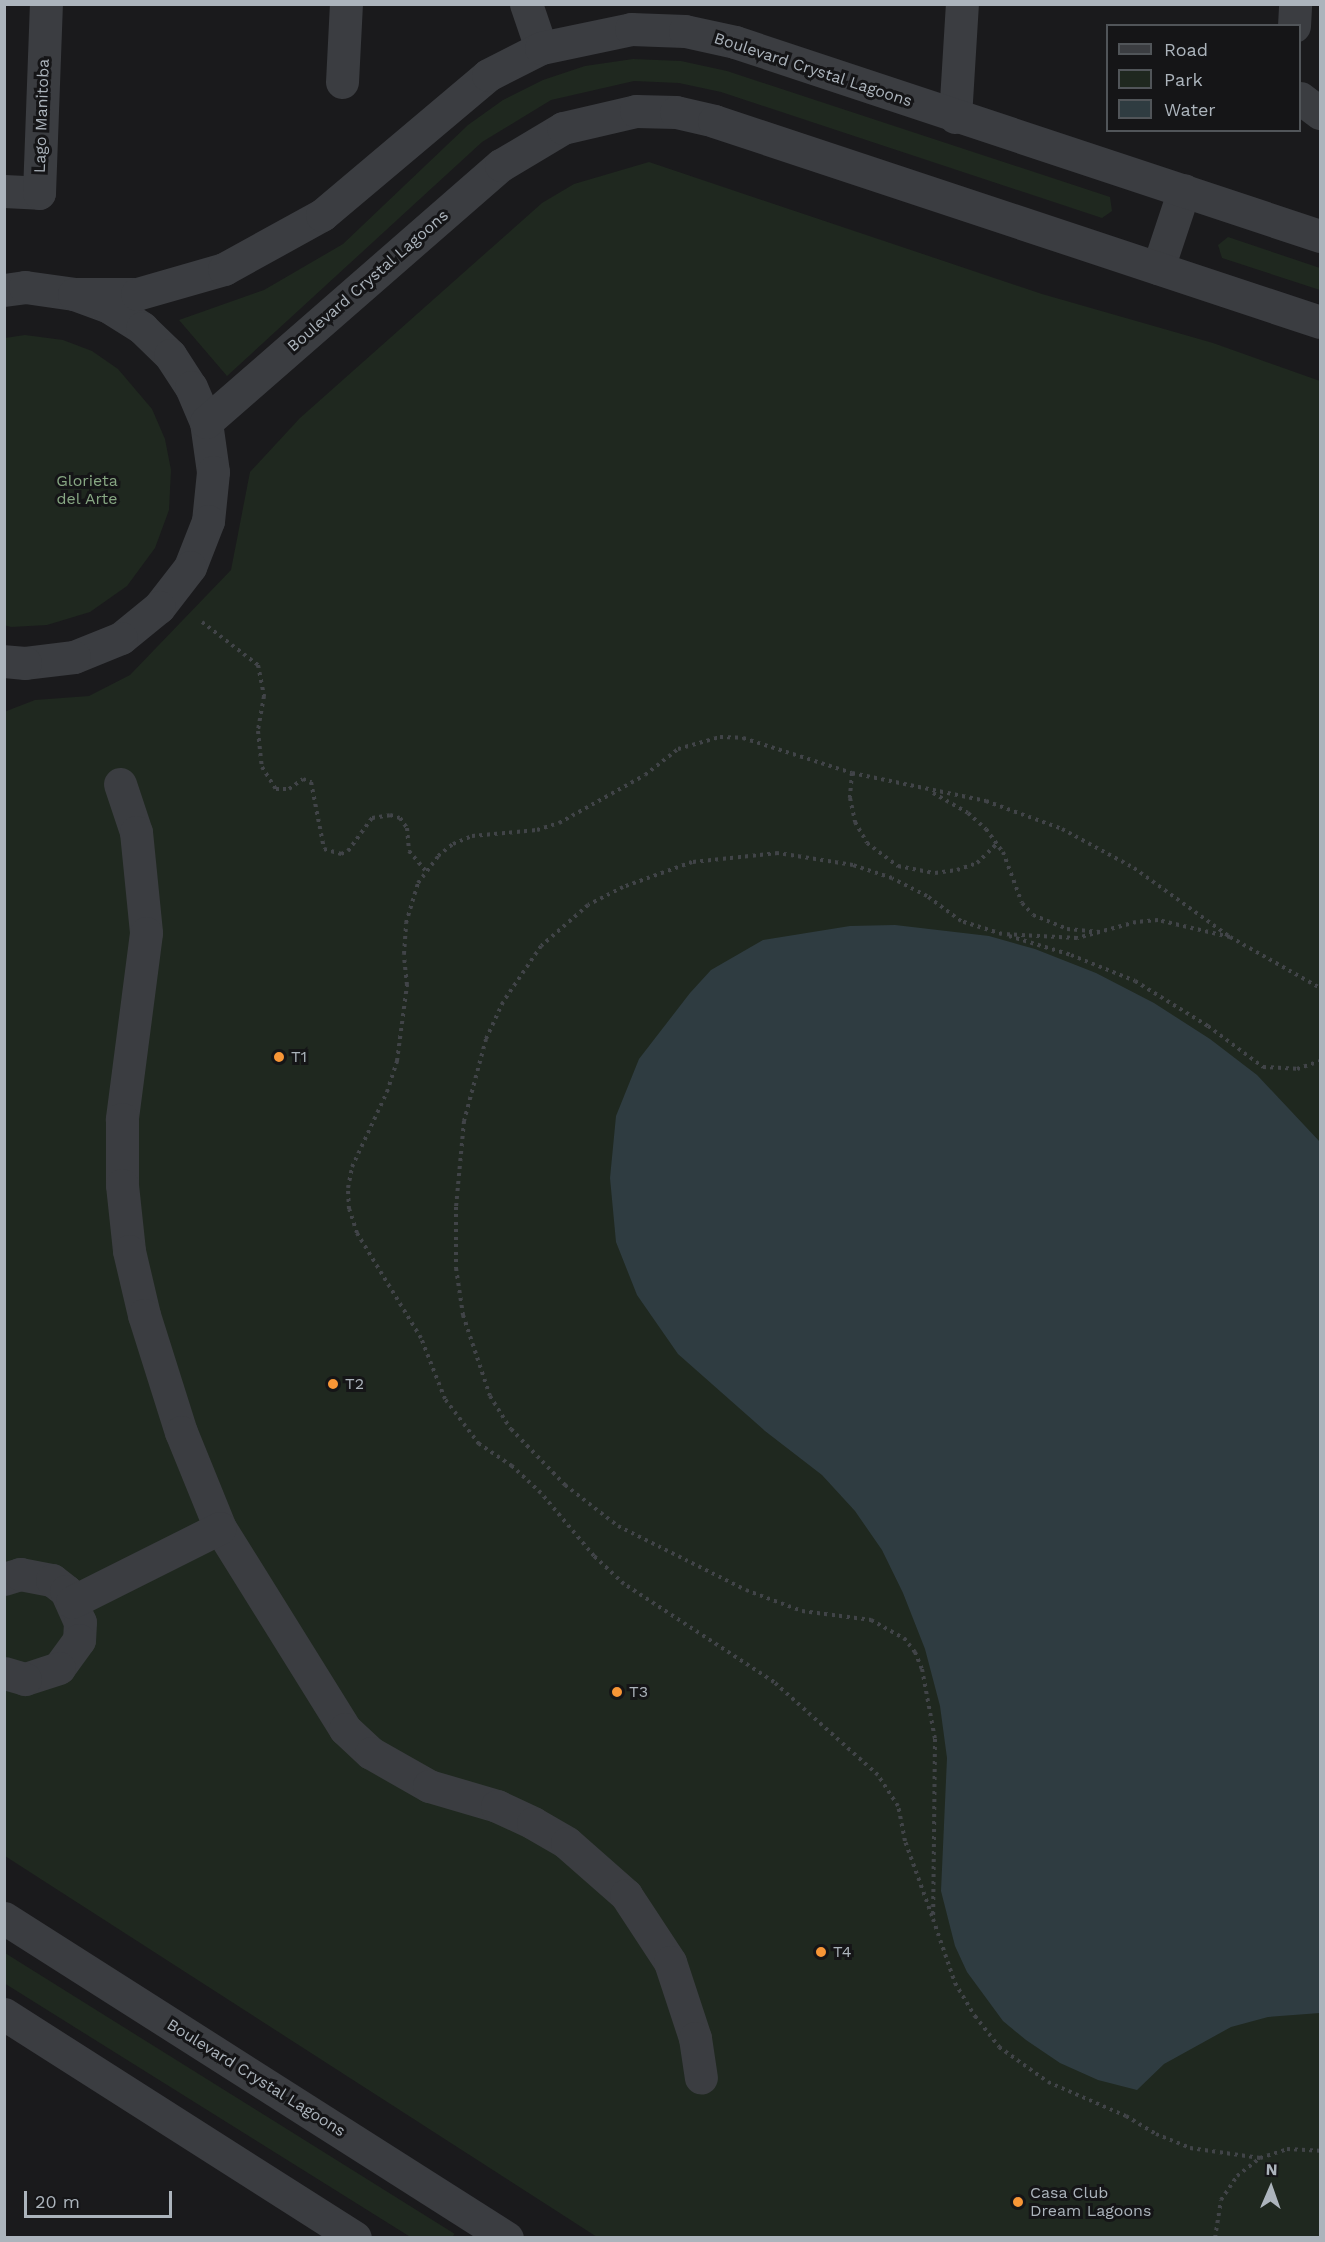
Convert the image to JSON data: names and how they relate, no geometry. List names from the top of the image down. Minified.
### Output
{"streets":{"street":["Boulevard Crystal Lagoons","Lago Manitoba"]},"parks":["Glorieta del Arte"],"places":["T1","T2","T3","T4","Casa Club Dream Lagoons"],"legend":["Road","Park","Water"],"scale_bar":"20 m","north":"top"}
